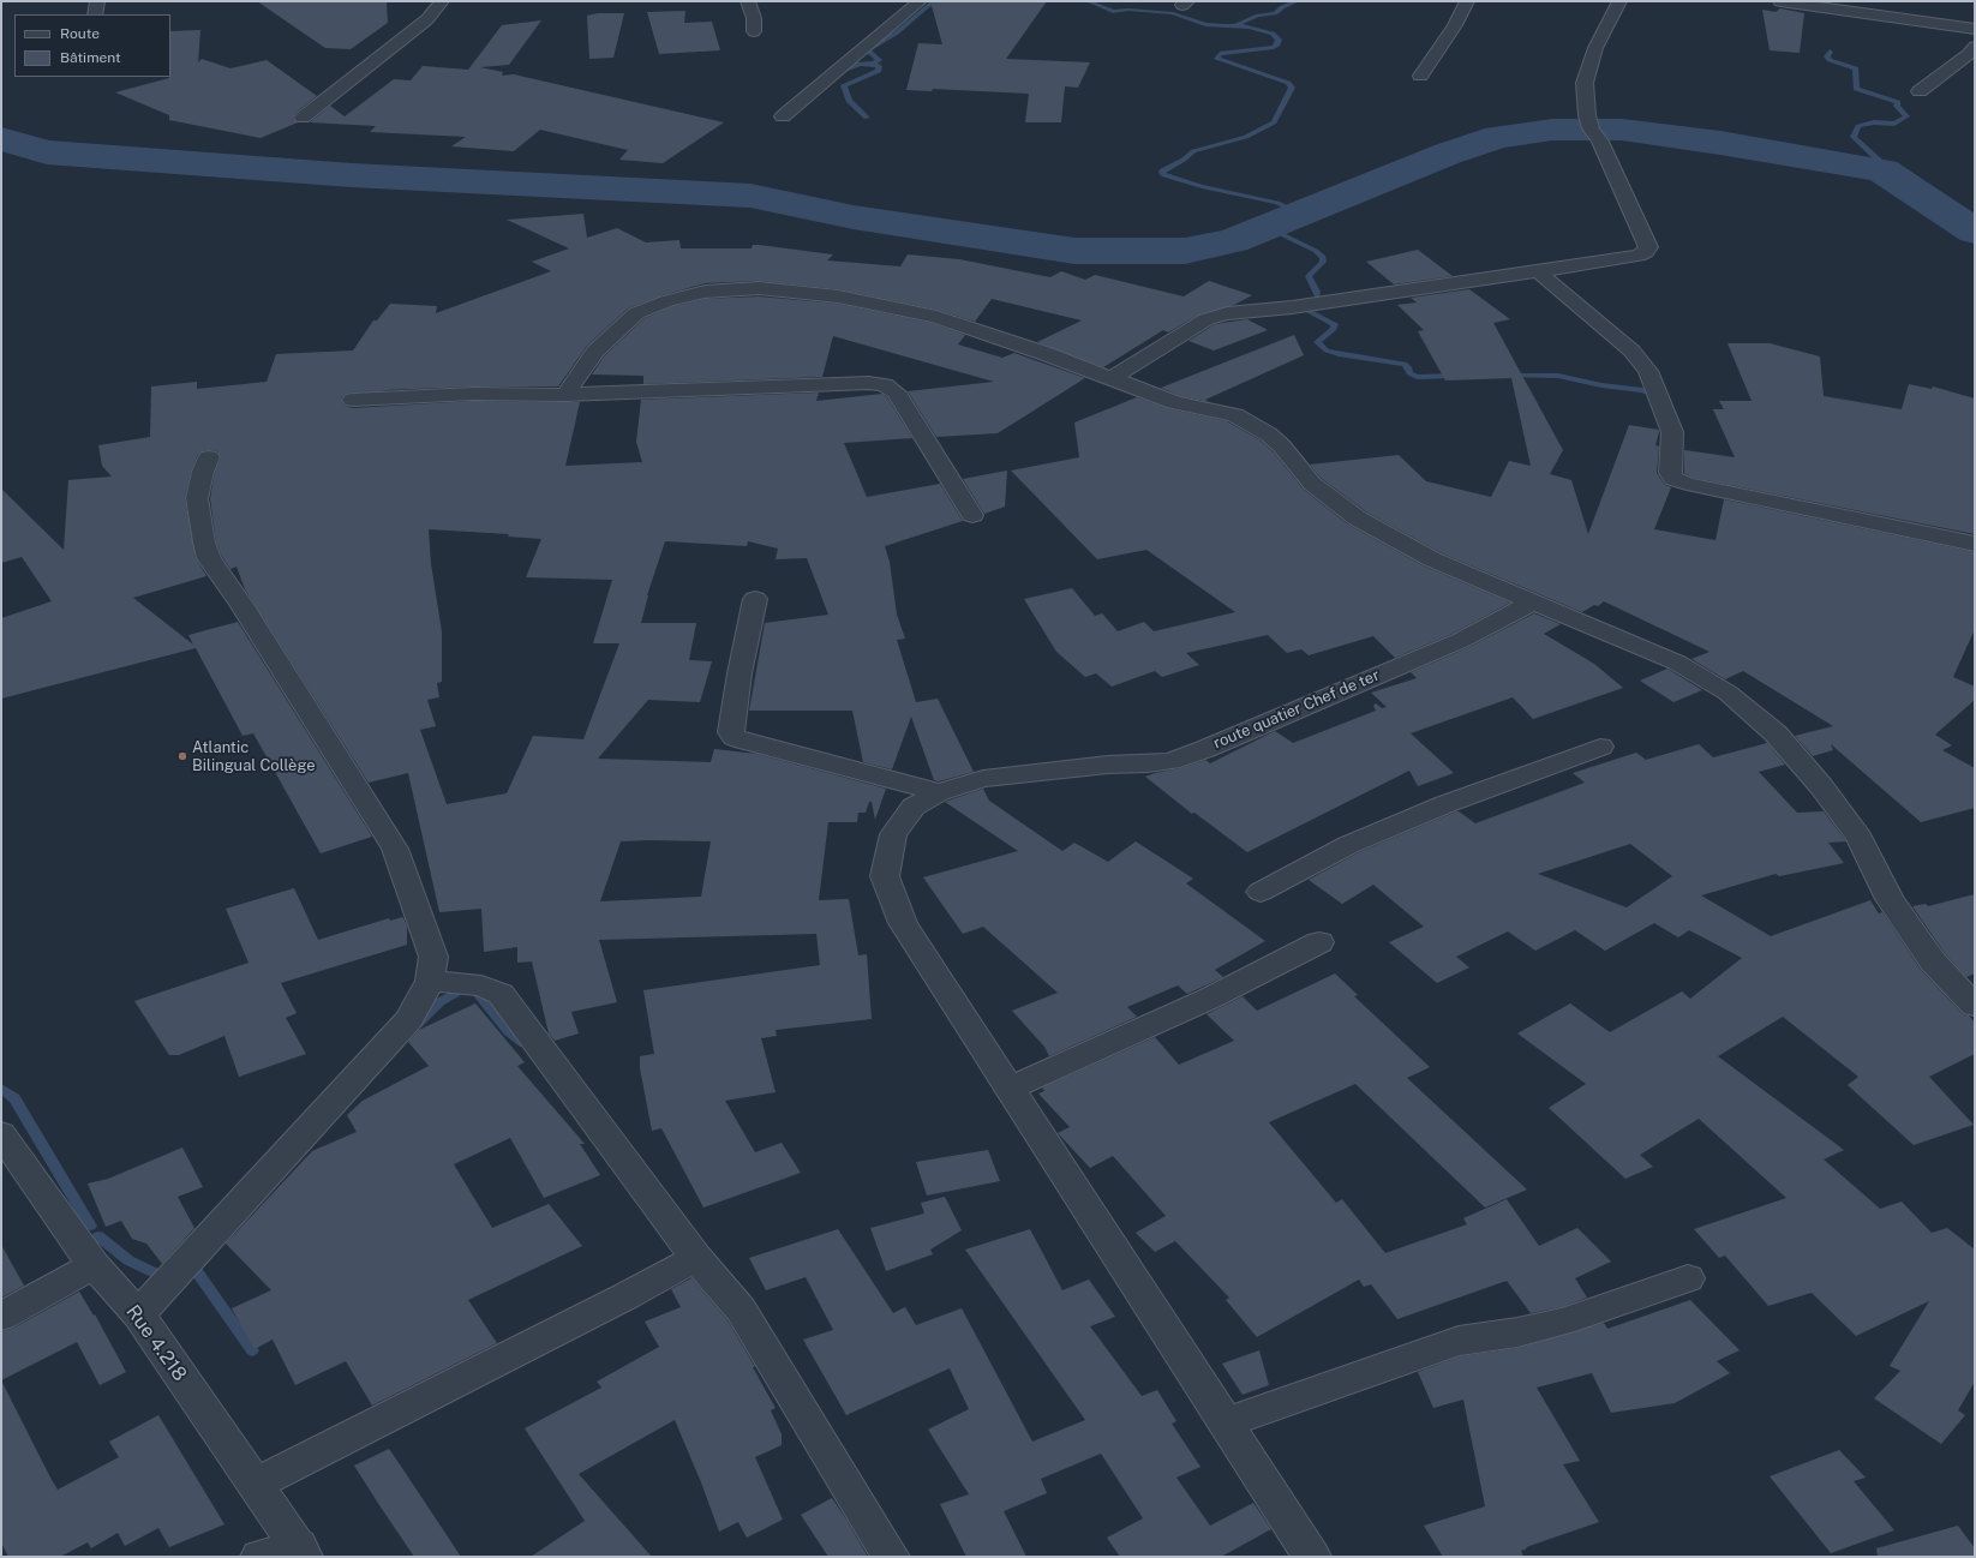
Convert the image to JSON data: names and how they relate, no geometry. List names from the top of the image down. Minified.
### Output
{"streets":{"street":["route quatier Chef de ter","Rue 4.218"]},"places":["Atlantic Bilingual Collège"],"legend":["Route","Bâtiment"]}
